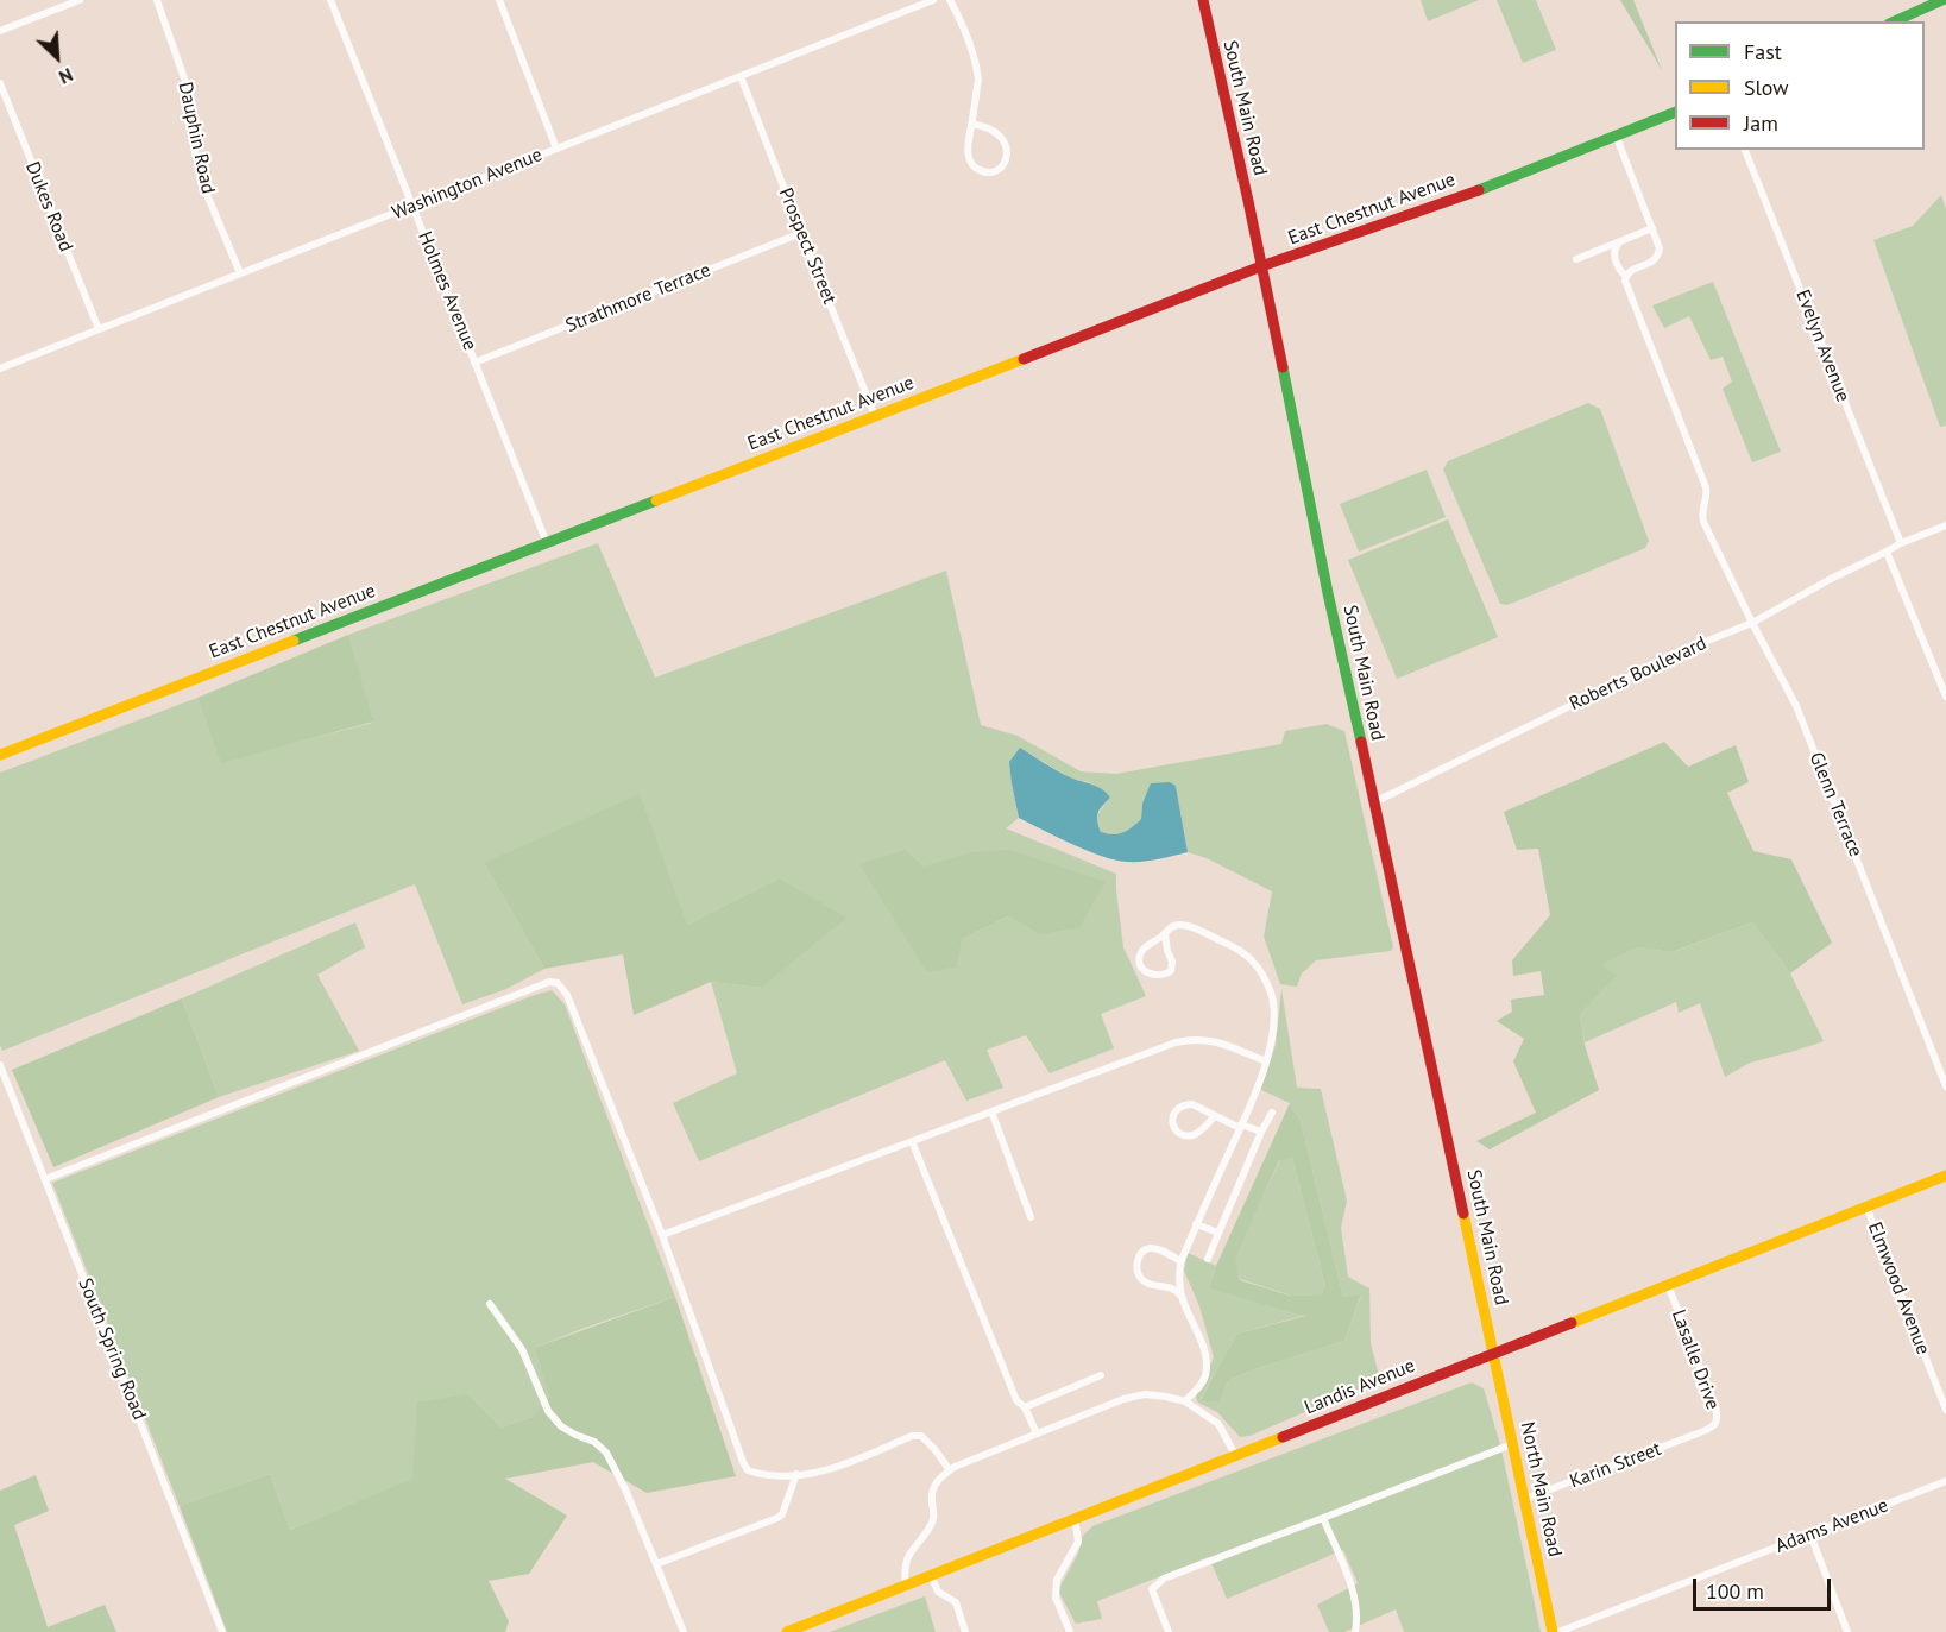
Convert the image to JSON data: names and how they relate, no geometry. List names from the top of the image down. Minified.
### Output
{"streets":{"main road":["South Main Road","East Chestnut Avenue","Landis Avenue","North Main Road"],"street":["Dauphin Road","Washington Avenue","Dukes Road","Prospect Street","Holmes Avenue","Strathmore Terrace","Evelyn Avenue","Roberts Boulevard","Glenn Terrace","Elmwood Avenue","South Spring Road","Lasalle Drive","Karin Street","Adams Avenue"]},"crossings":[["South Main Road","East Chestnut Avenue"],["South Main Road","Roberts Boulevard"],["South Main Road","Landis Avenue"],["South Main Road","North Main Road"],["Dauphin Road","Washington Avenue"],["Washington Avenue","Dukes Road"],["Washington Avenue","Prospect Street"],["Washington Avenue","Holmes Avenue"],["East Chestnut Avenue","Prospect Street"],["East Chestnut Avenue","Holmes Avenue"],["Prospect Street","Strathmore Terrace"],["Holmes Avenue","Strathmore Terrace"],["Evelyn Avenue","Roberts Boulevard"],["Roberts Boulevard","Glenn Terrace"],["Elmwood Avenue","Landis Avenue"],["Lasalle Drive","Landis Avenue"],["Lasalle Drive","Karin Street"],["Landis Avenue","North Main Road"],["Karin Street","North Main Road"]],"legend":["Fast","Slow","Jam"],"scale_bar":"100 m","north":"bottom right"}
